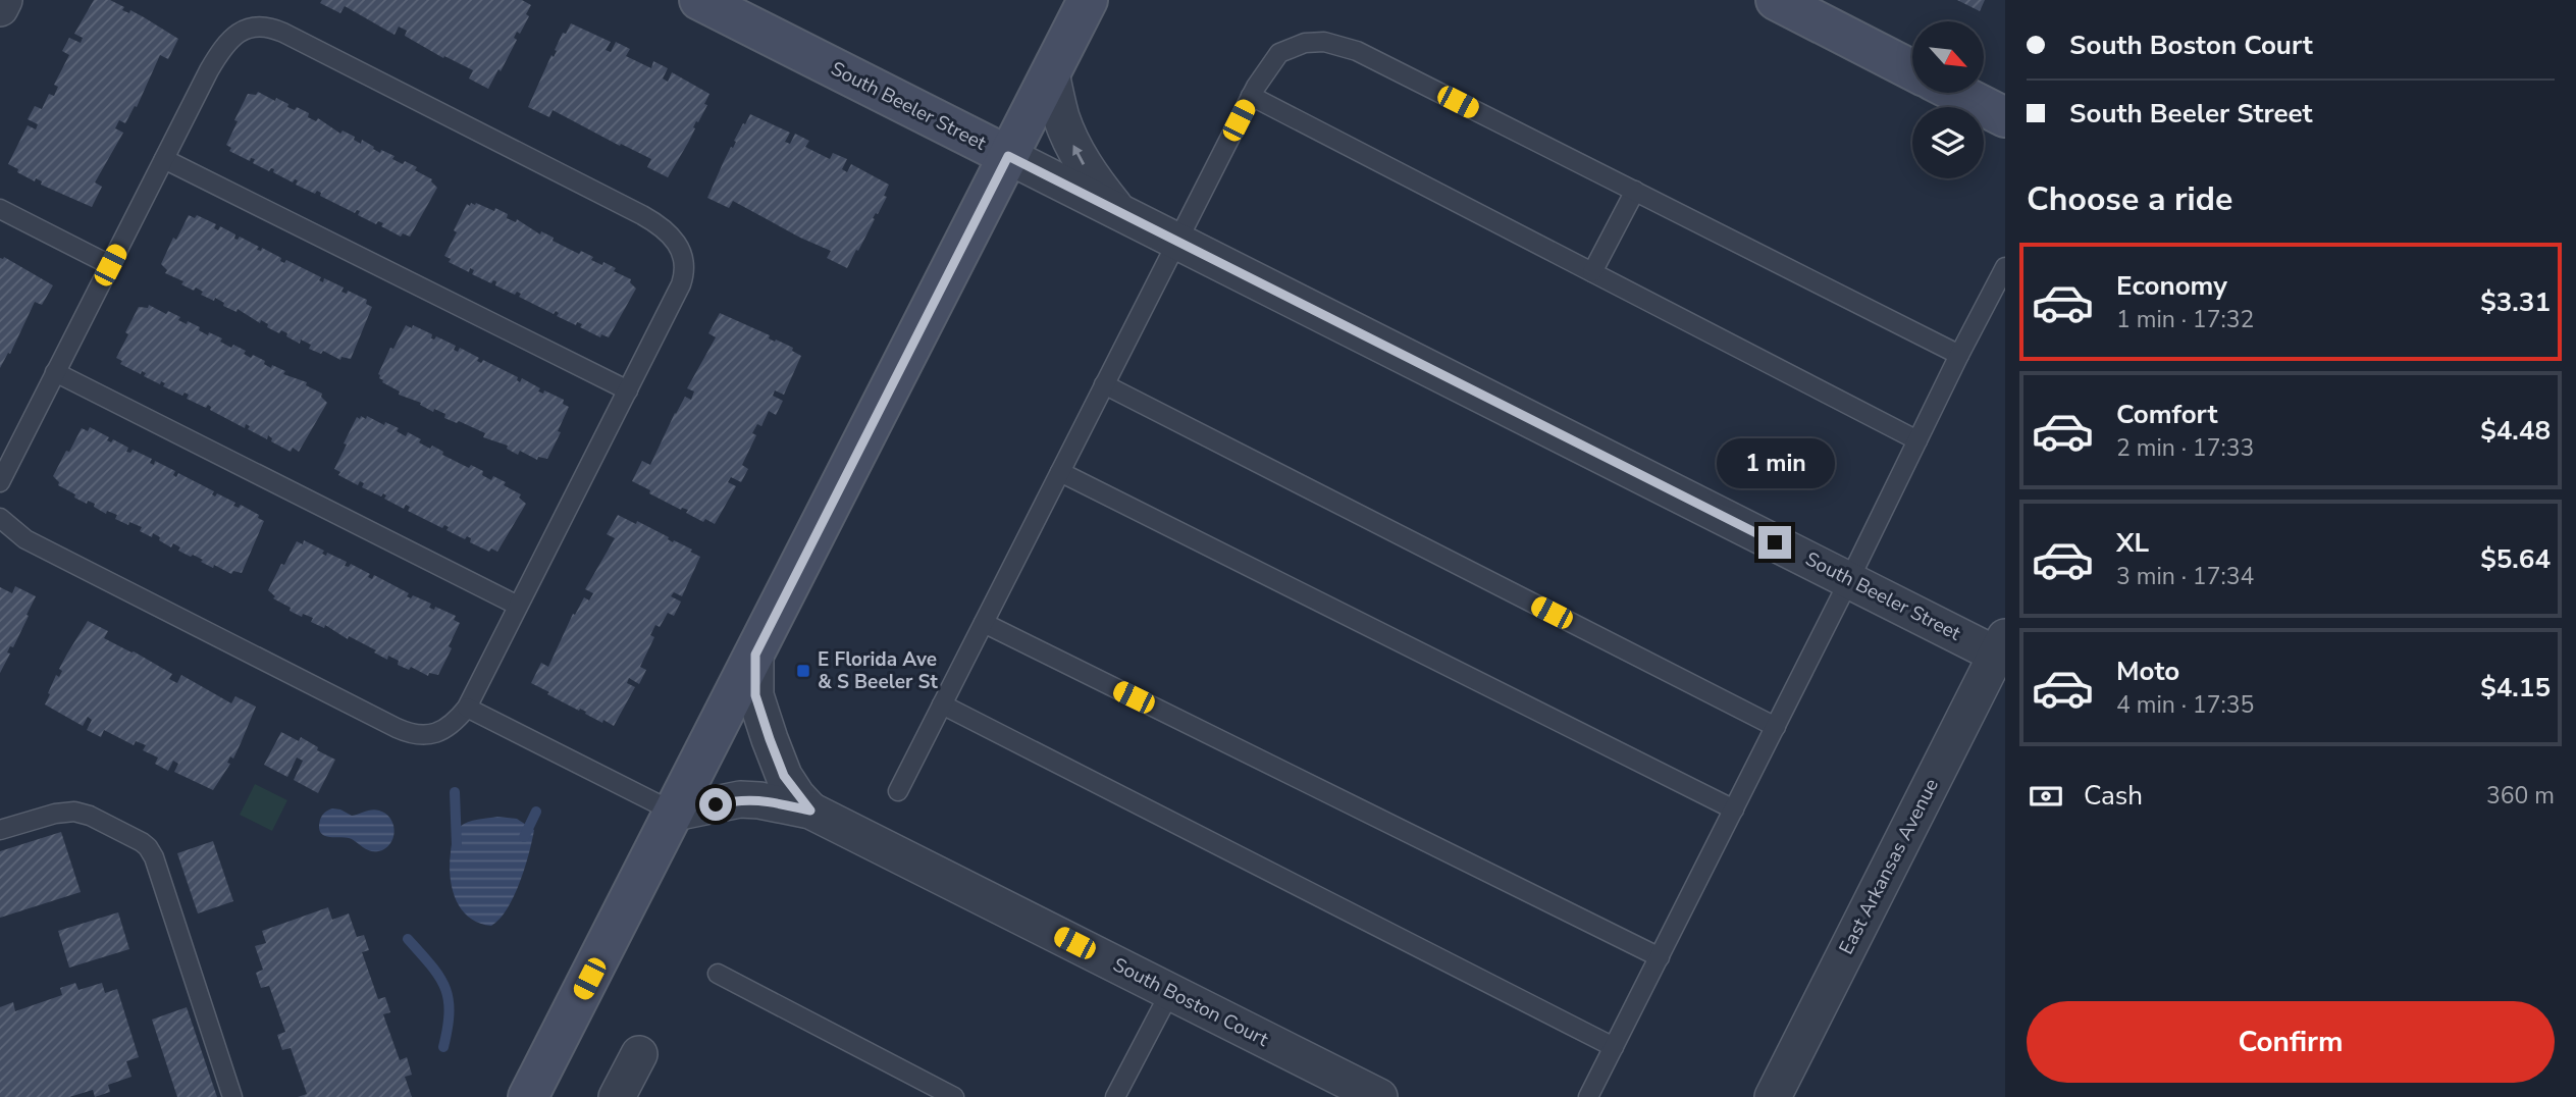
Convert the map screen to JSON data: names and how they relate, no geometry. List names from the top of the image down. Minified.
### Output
{"streets":{"main road":["South Beeler Street"],"street":["East Arkansas Avenue","South Boston Court"]},"crossings":[["South Beeler Street","East Arkansas Avenue"]],"places":{"transit":["E Florida Ave & S Beeler St"]},"north":"bottom right","page":{"banner":["South Boston Court","South Beeler Street"],"heading":"Choose a ride","list":[{"name":"Economy","note":"1 min · 17:32","value":"$3.31"},{"name":"Comfort","note":"2 min · 17:33","value":"$4.48"},{"name":"XL","note":"3 min · 17:34","value":"$5.64"},{"name":"Moto","note":"4 min · 17:35","value":"$4.15"}],"bubble":"1 min","pay":["Cash","360 m"],"buttons":"Confirm"}}
